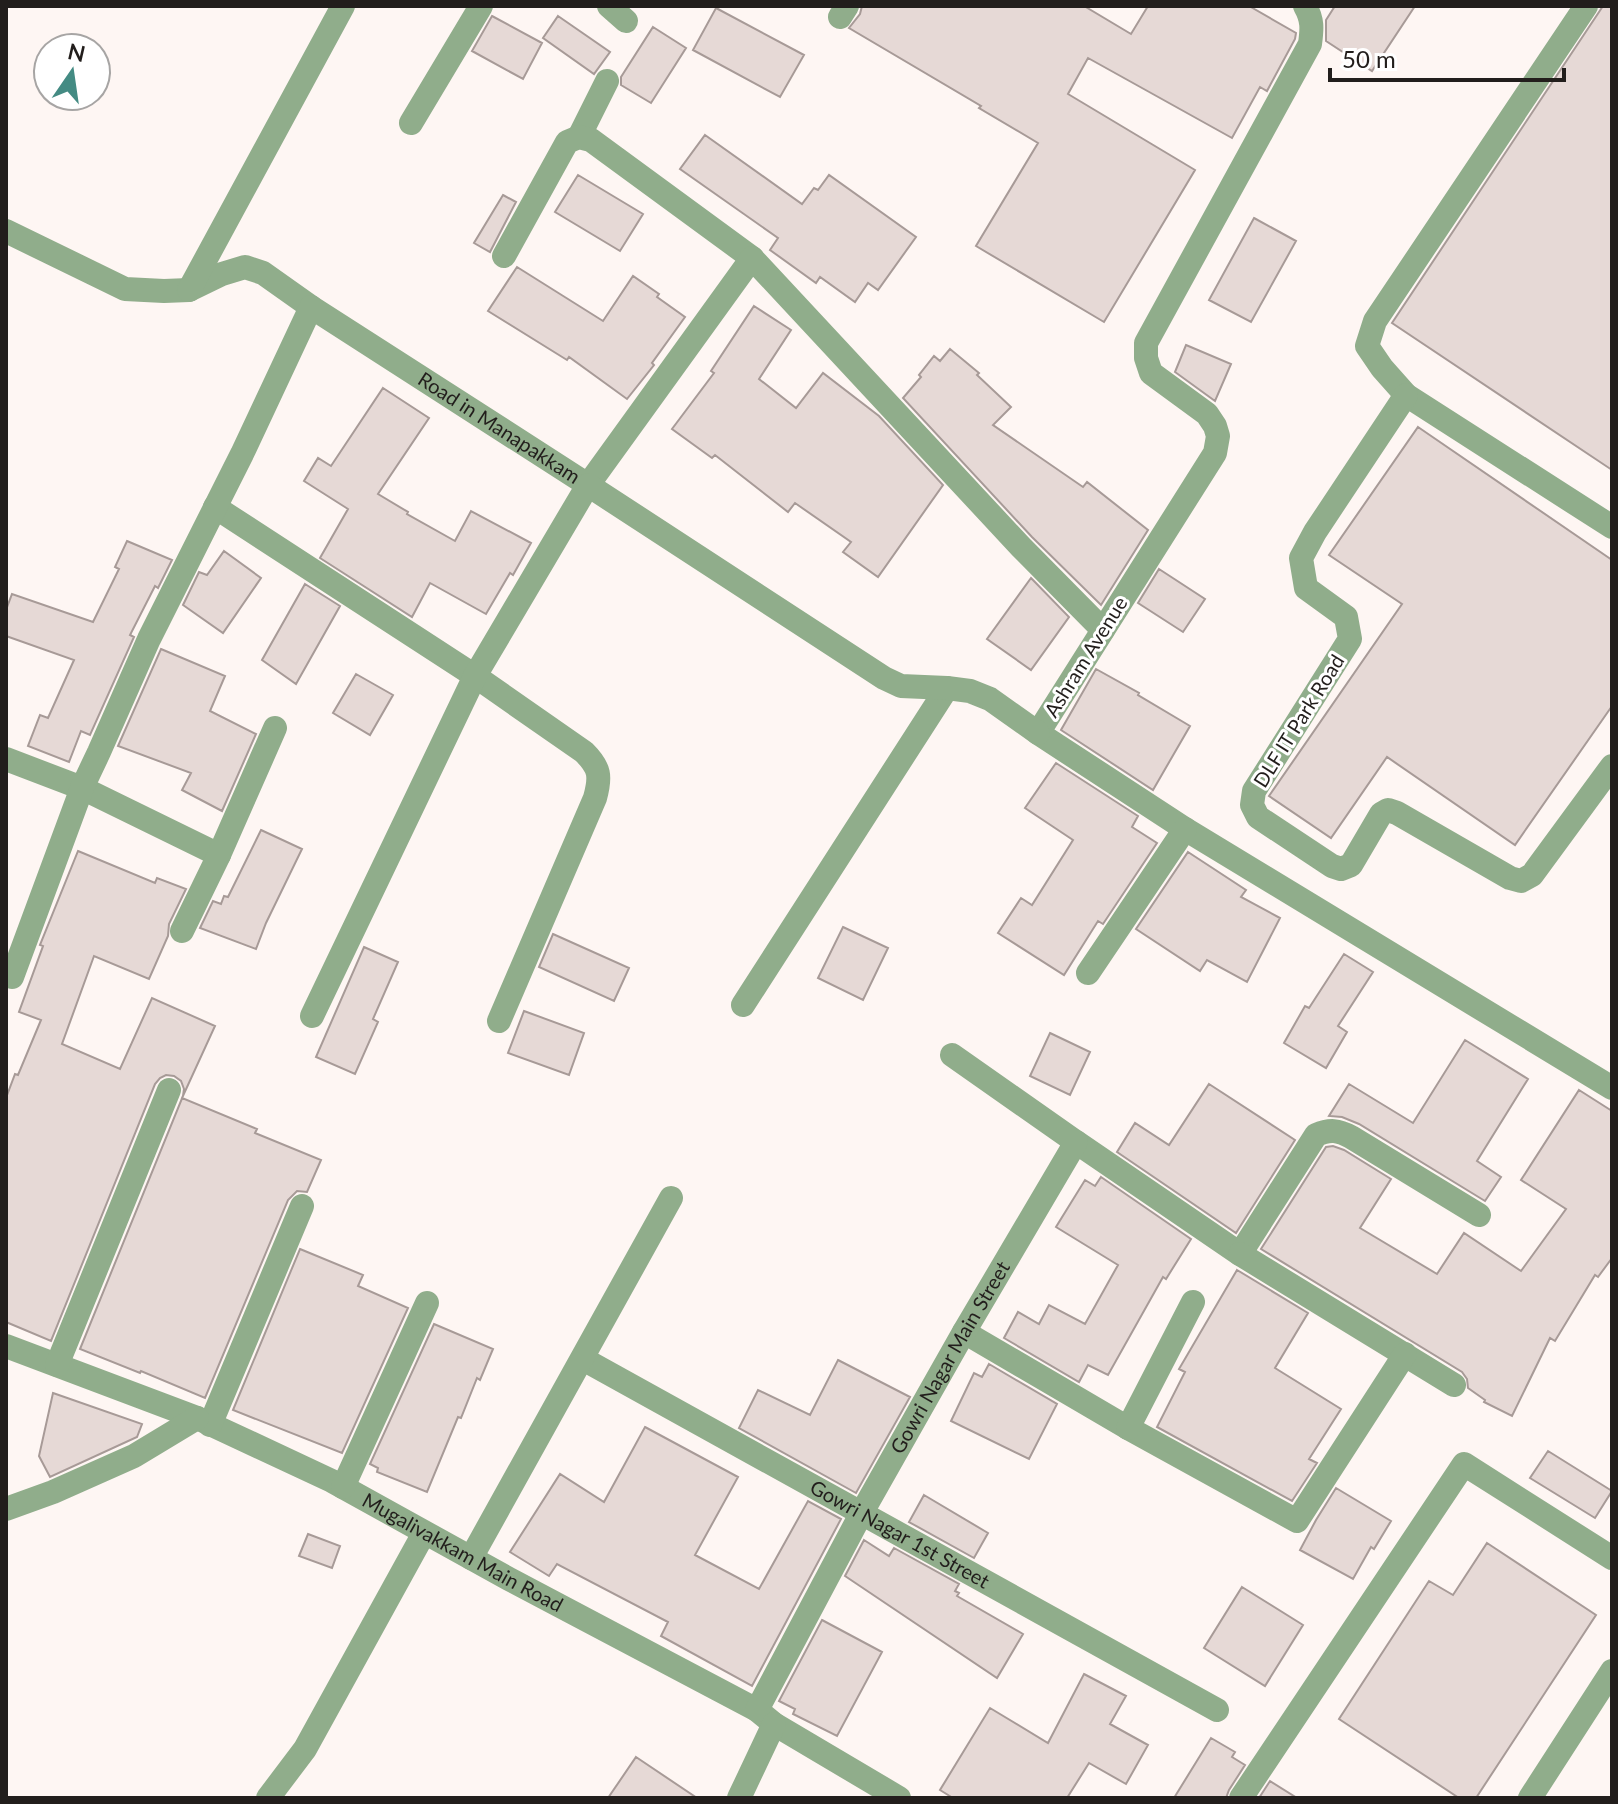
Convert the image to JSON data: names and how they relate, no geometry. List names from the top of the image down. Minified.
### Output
{"streets":{"street":["Road in Manapakkam","Ashram Avenue","DLF IT Park Road","Gowri Nagar Main Street","Gowri Nagar 1st Street","Mugalivakkam Main Road"]},"crossings":[["Gowri Nagar Main Street","Gowri Nagar 1st Street"],["Gowri Nagar Main Street","Mugalivakkam Main Road"]],"scale_bar":"50 m","north":"top"}
